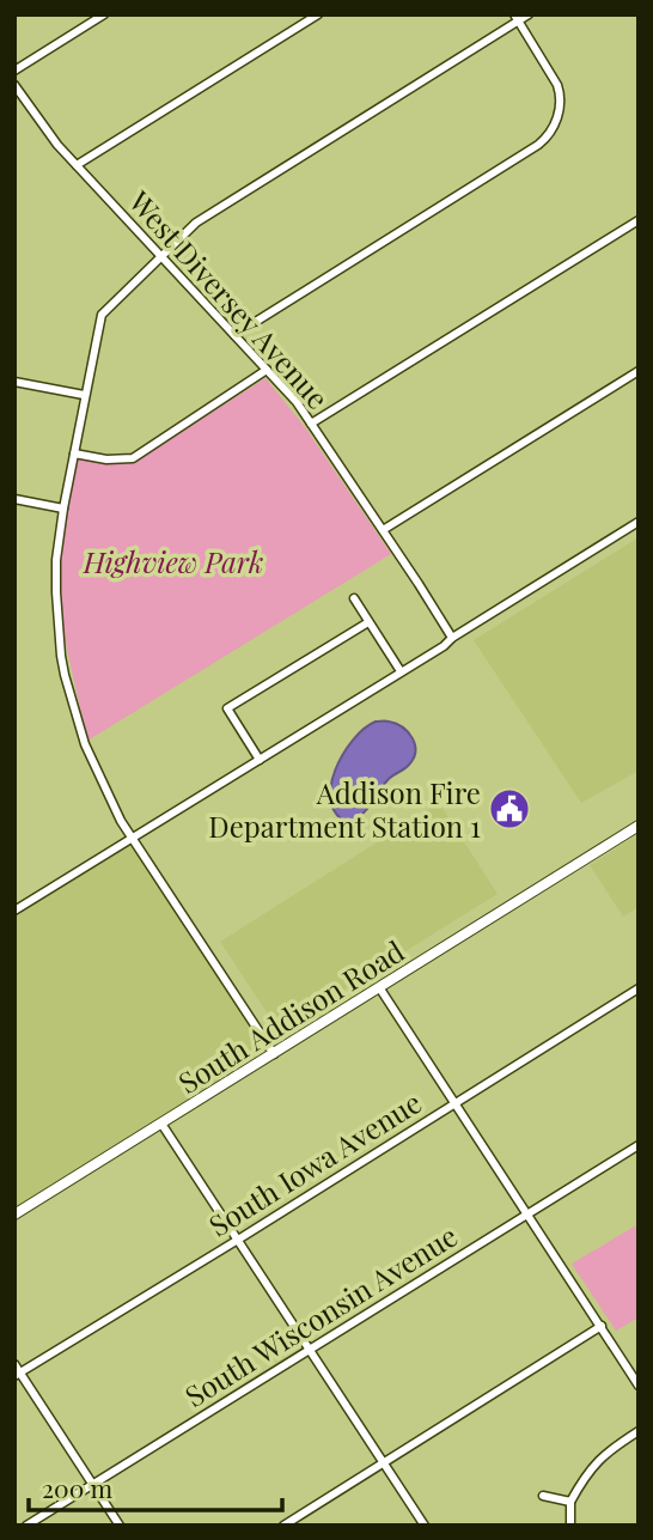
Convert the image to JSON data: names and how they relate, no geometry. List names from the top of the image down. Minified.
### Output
{"streets":{"street":["West Diversey Avenue","South Addison Road","South Iowa Avenue","South Wisconsin Avenue"]},"parks":["Highview Park"],"places":{"public building":["Addison Fire Department Station 1"]},"scale_bar":"200 m"}
